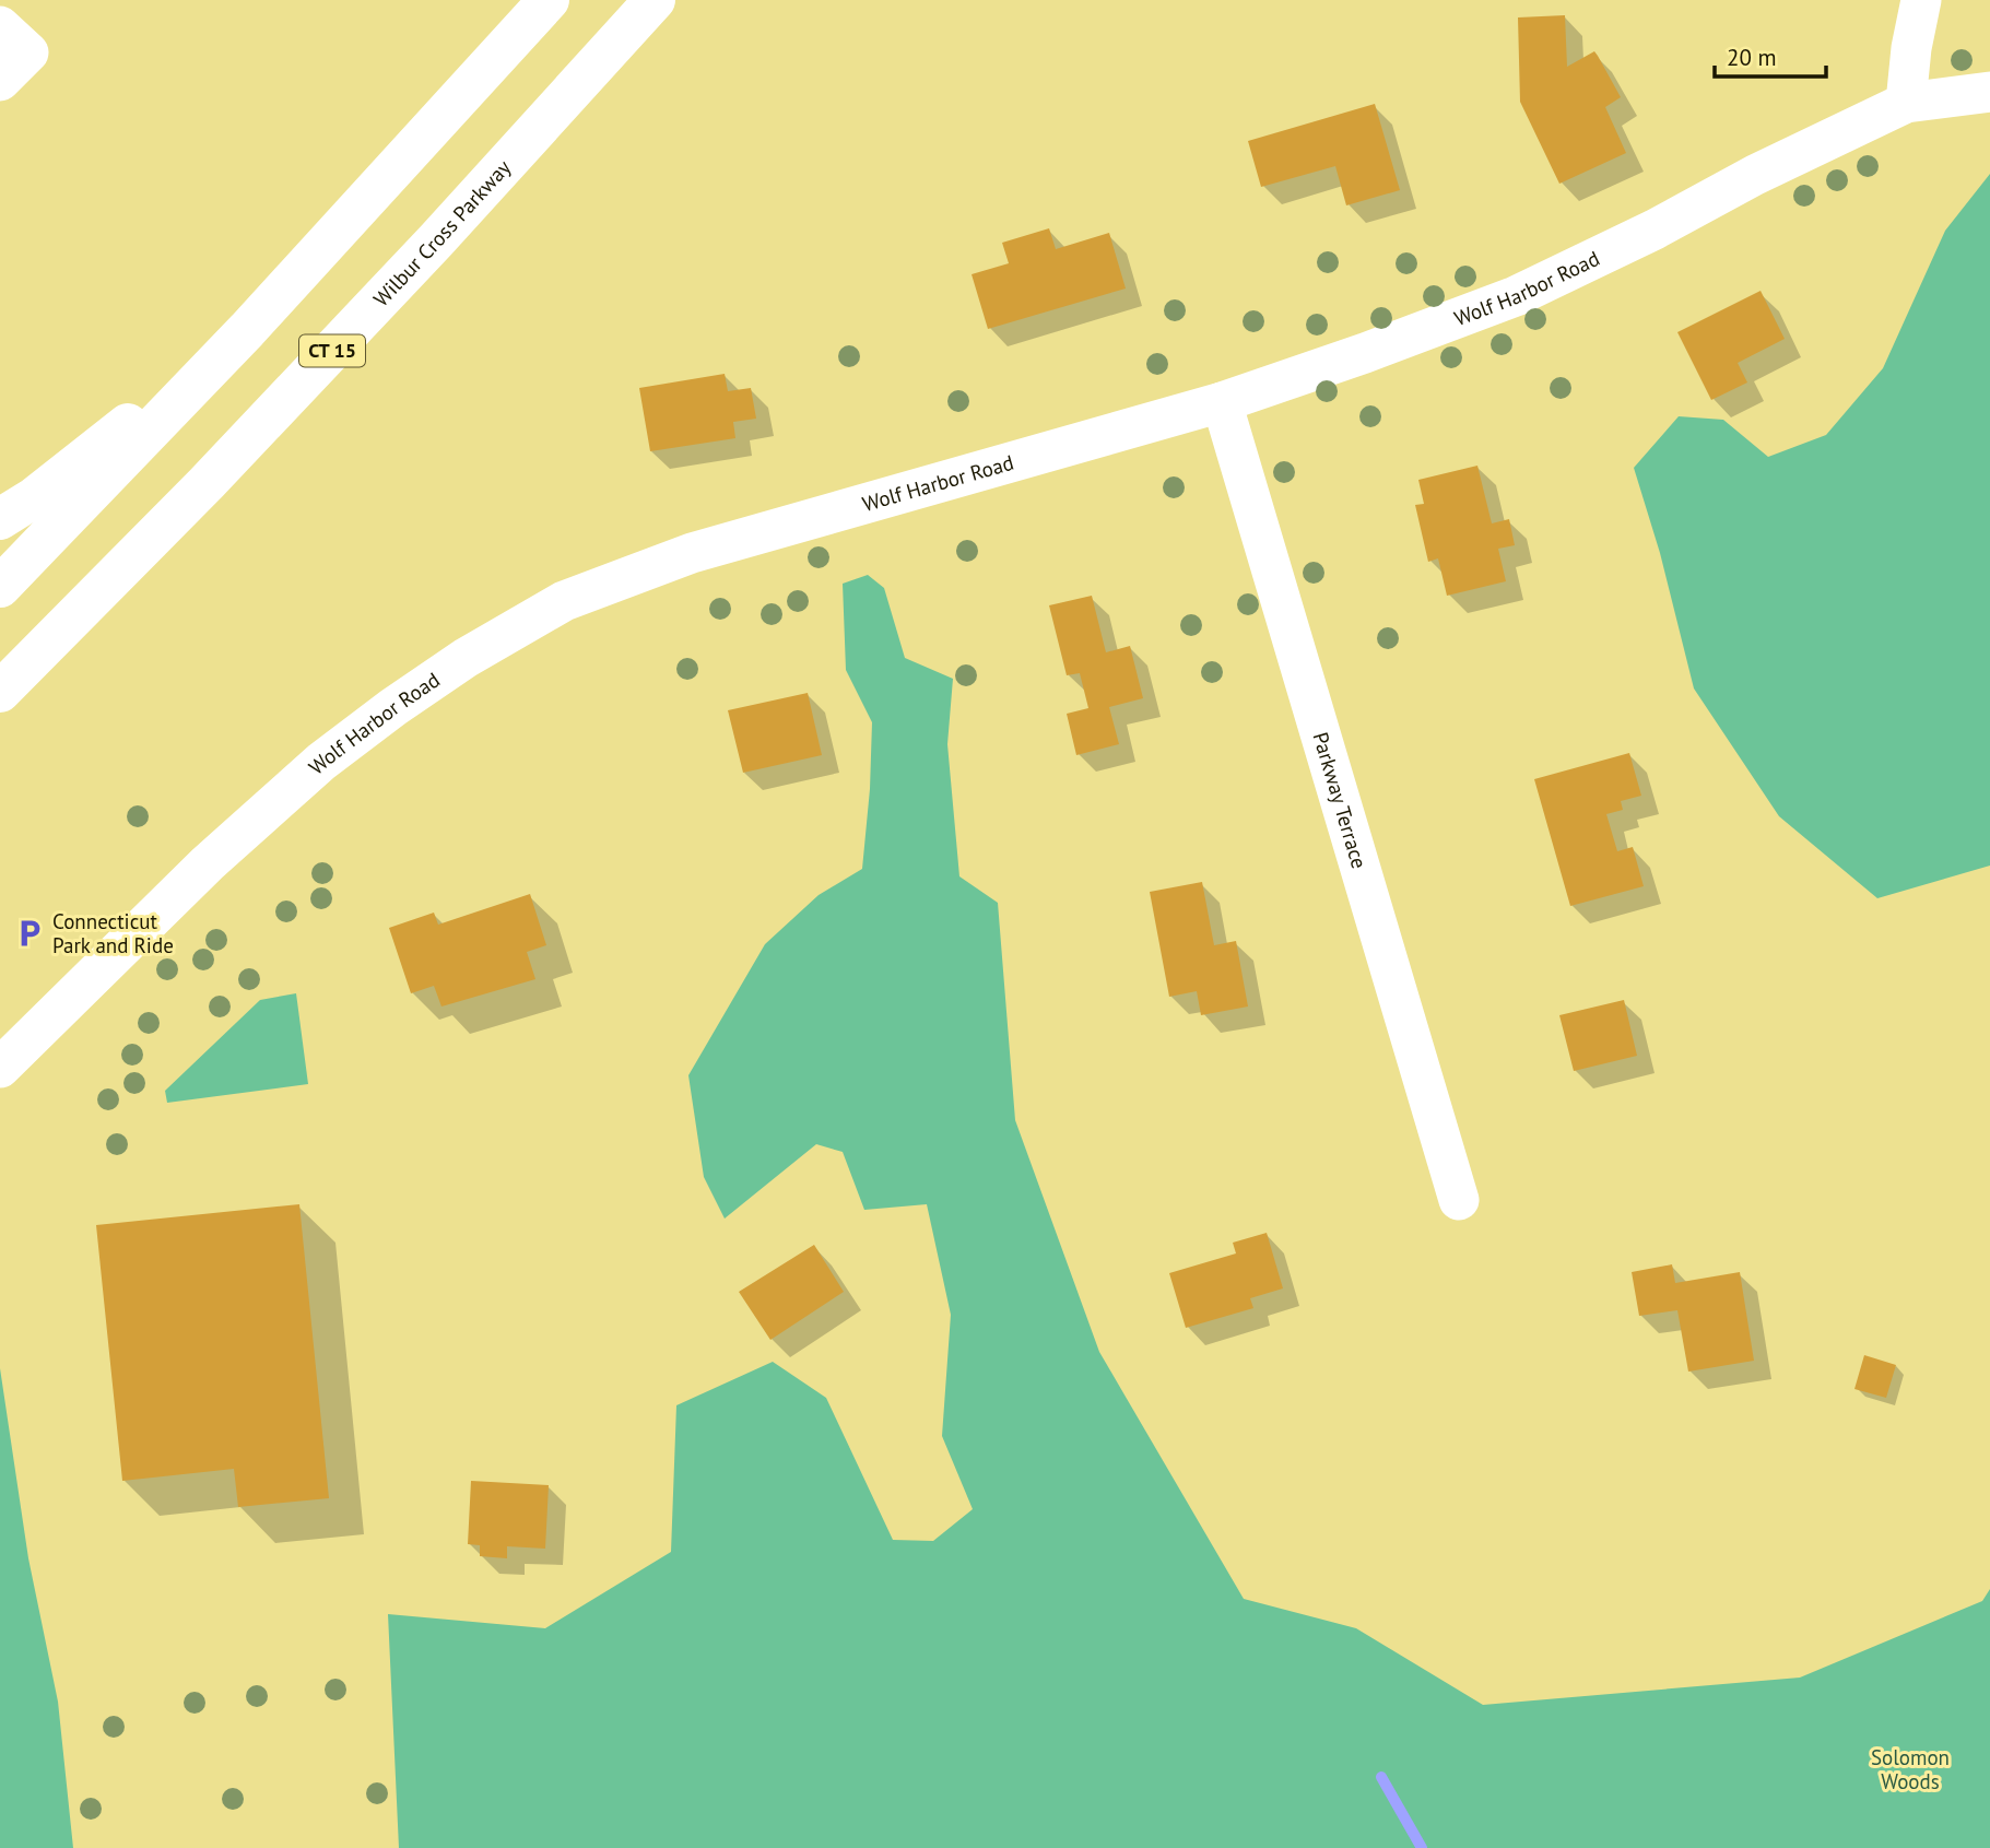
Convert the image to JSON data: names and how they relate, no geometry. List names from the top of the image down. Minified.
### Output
{"streets":{"highway":["Wilbur Cross Parkway","CT 15"],"street":["Wolf Harbor Road","Parkway Terrace"]},"crossings":[["Wolf Harbor Road","Parkway Terrace"]],"parks":["Solomon Woods"],"places":{"parking":["Connecticut Park and Ride"]},"scale_bar":"20 m"}
